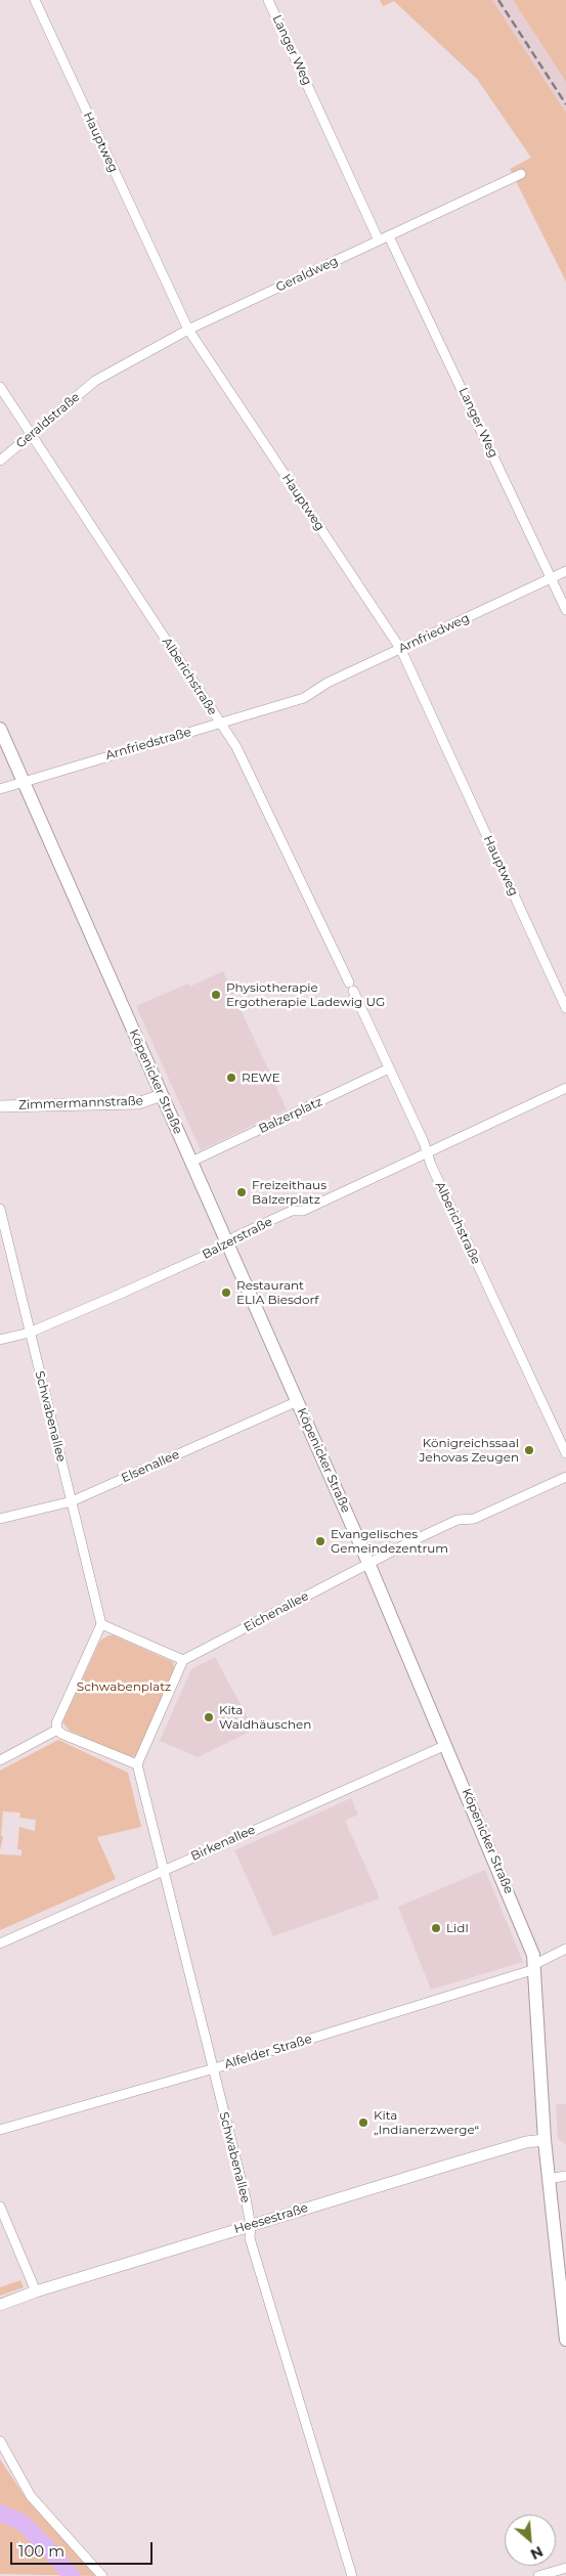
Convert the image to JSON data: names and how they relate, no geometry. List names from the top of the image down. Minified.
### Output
{"streets":{"main road":["Köpenicker Straße"],"street":["Langer Weg","Hauptweg","Geraldweg","Geraldstraße","Arnfriedweg","Alberichstraße","Arnfriedstraße","Zimmermannstraße","Balzerplatz","Balzerstraße","Schwabenallee","Elsenallee","Eichenallee","Birkenallee","Alfelder Straße","Heesestraße"]},"crossings":[["Langer Weg","Geraldweg"],["Langer Weg","Arnfriedweg"],["Hauptweg","Geraldweg"],["Hauptweg","Arnfriedweg"],["Geraldweg","Geraldstraße"],["Geraldstraße","Alberichstraße"],["Arnfriedweg","Arnfriedstraße"],["Alberichstraße","Arnfriedstraße"],["Alberichstraße","Balzerplatz"],["Alberichstraße","Balzerstraße"],["Arnfriedstraße","Köpenicker Straße"],["Köpenicker Straße","Zimmermannstraße"],["Köpenicker Straße","Balzerplatz"],["Köpenicker Straße","Balzerstraße"],["Köpenicker Straße","Elsenallee"],["Köpenicker Straße","Eichenallee"],["Köpenicker Straße","Birkenallee"],["Köpenicker Straße","Alfelder Straße"],["Köpenicker Straße","Heesestraße"],["Balzerstraße","Schwabenallee"],["Schwabenallee","Elsenallee"],["Schwabenallee","Birkenallee"],["Schwabenallee","Alfelder Straße"],["Schwabenallee","Heesestraße"]],"parks":["Schwabenplatz"],"places":["Physiotherapie Ergotherapie Ladewig UG","REWE","Freizeithaus Balzerplatz","Restaurant ELIA Biesdorf","Königreichssaal Jehovas Zeugen","Evangelisches Gemeindezentrum","Kita Waldhäuschen","Lidl","Kita „Indianerzwerge“"],"scale_bar":"100 m","north":"bottom right"}
